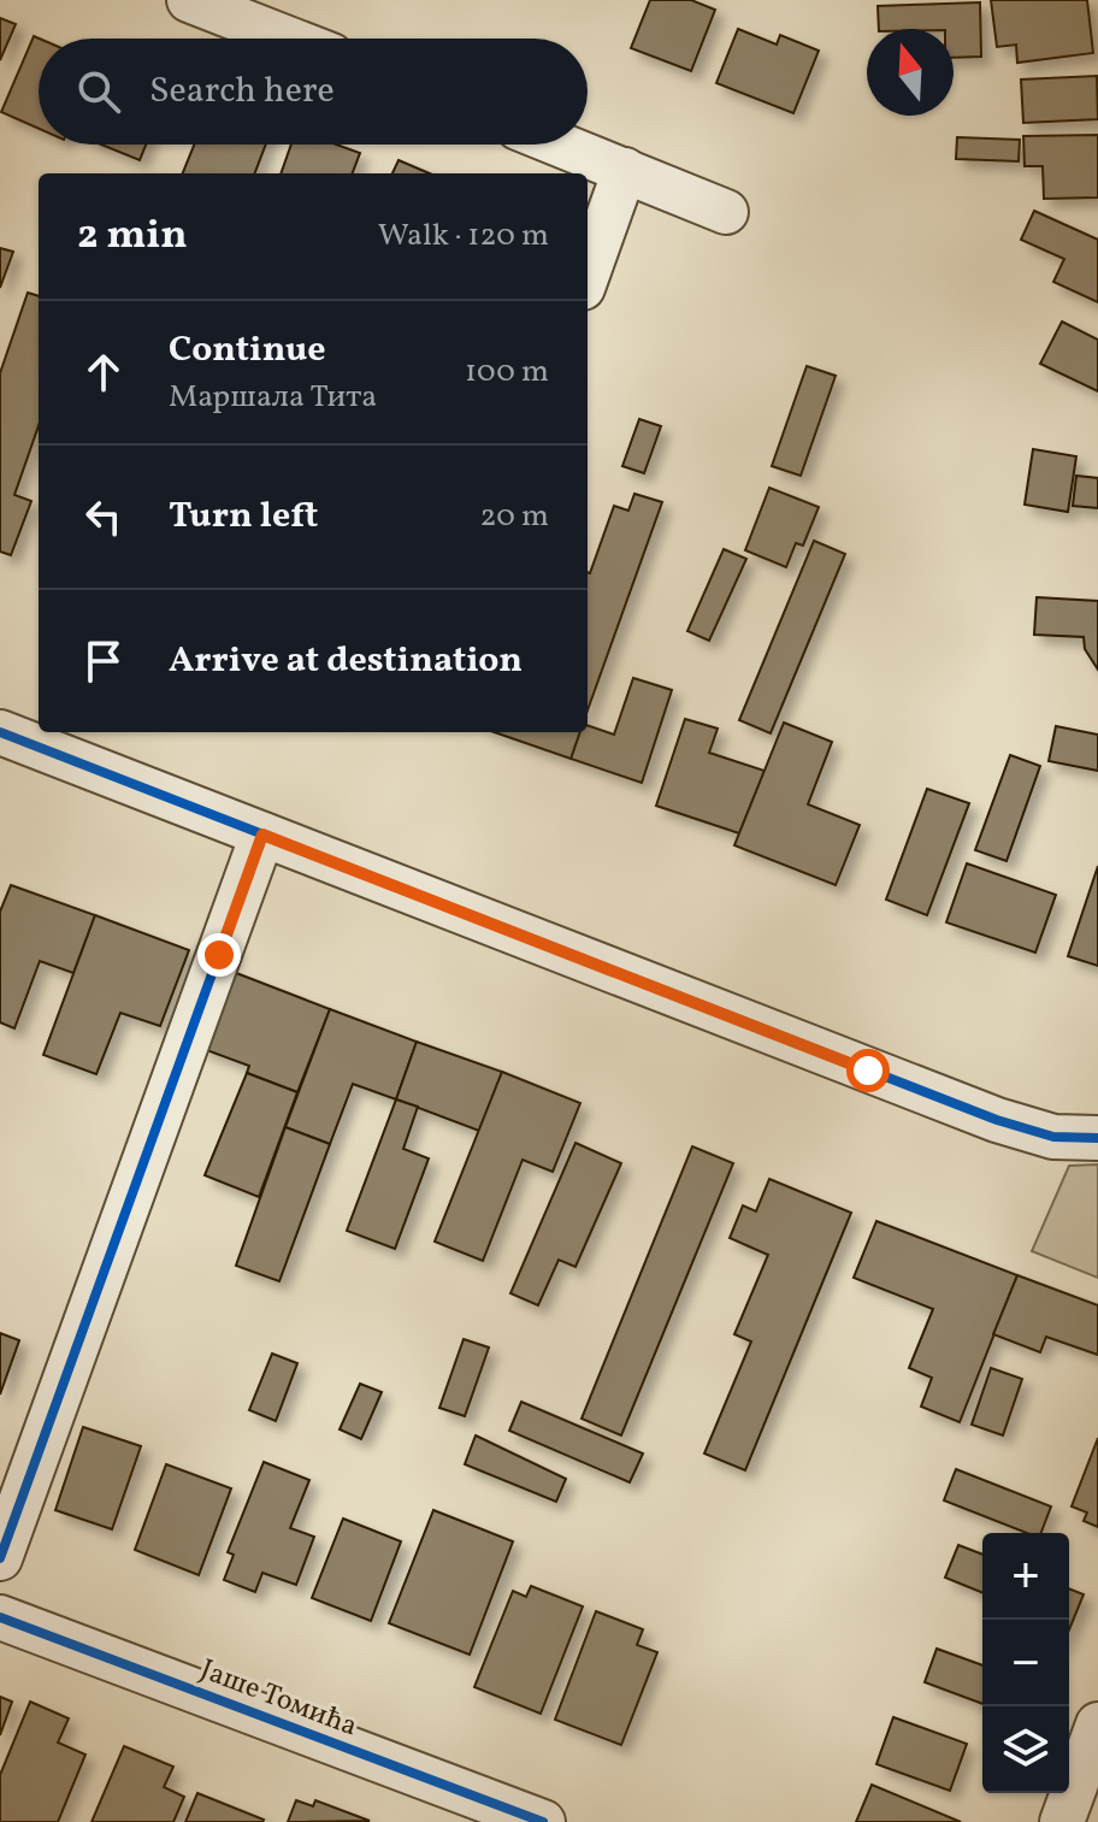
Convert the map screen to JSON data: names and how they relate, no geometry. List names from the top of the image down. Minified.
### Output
{"streets":{"street":["Јаше Томића"]},"north":"top","page":{"search":"Search here","heading":["2 min","Walk · 120 m"],"list":[["Continue","Маршала Тита","100 m"],["Turn left","20 m"],"Arrive at destination"],"map_buttons":["+","−"]}}
